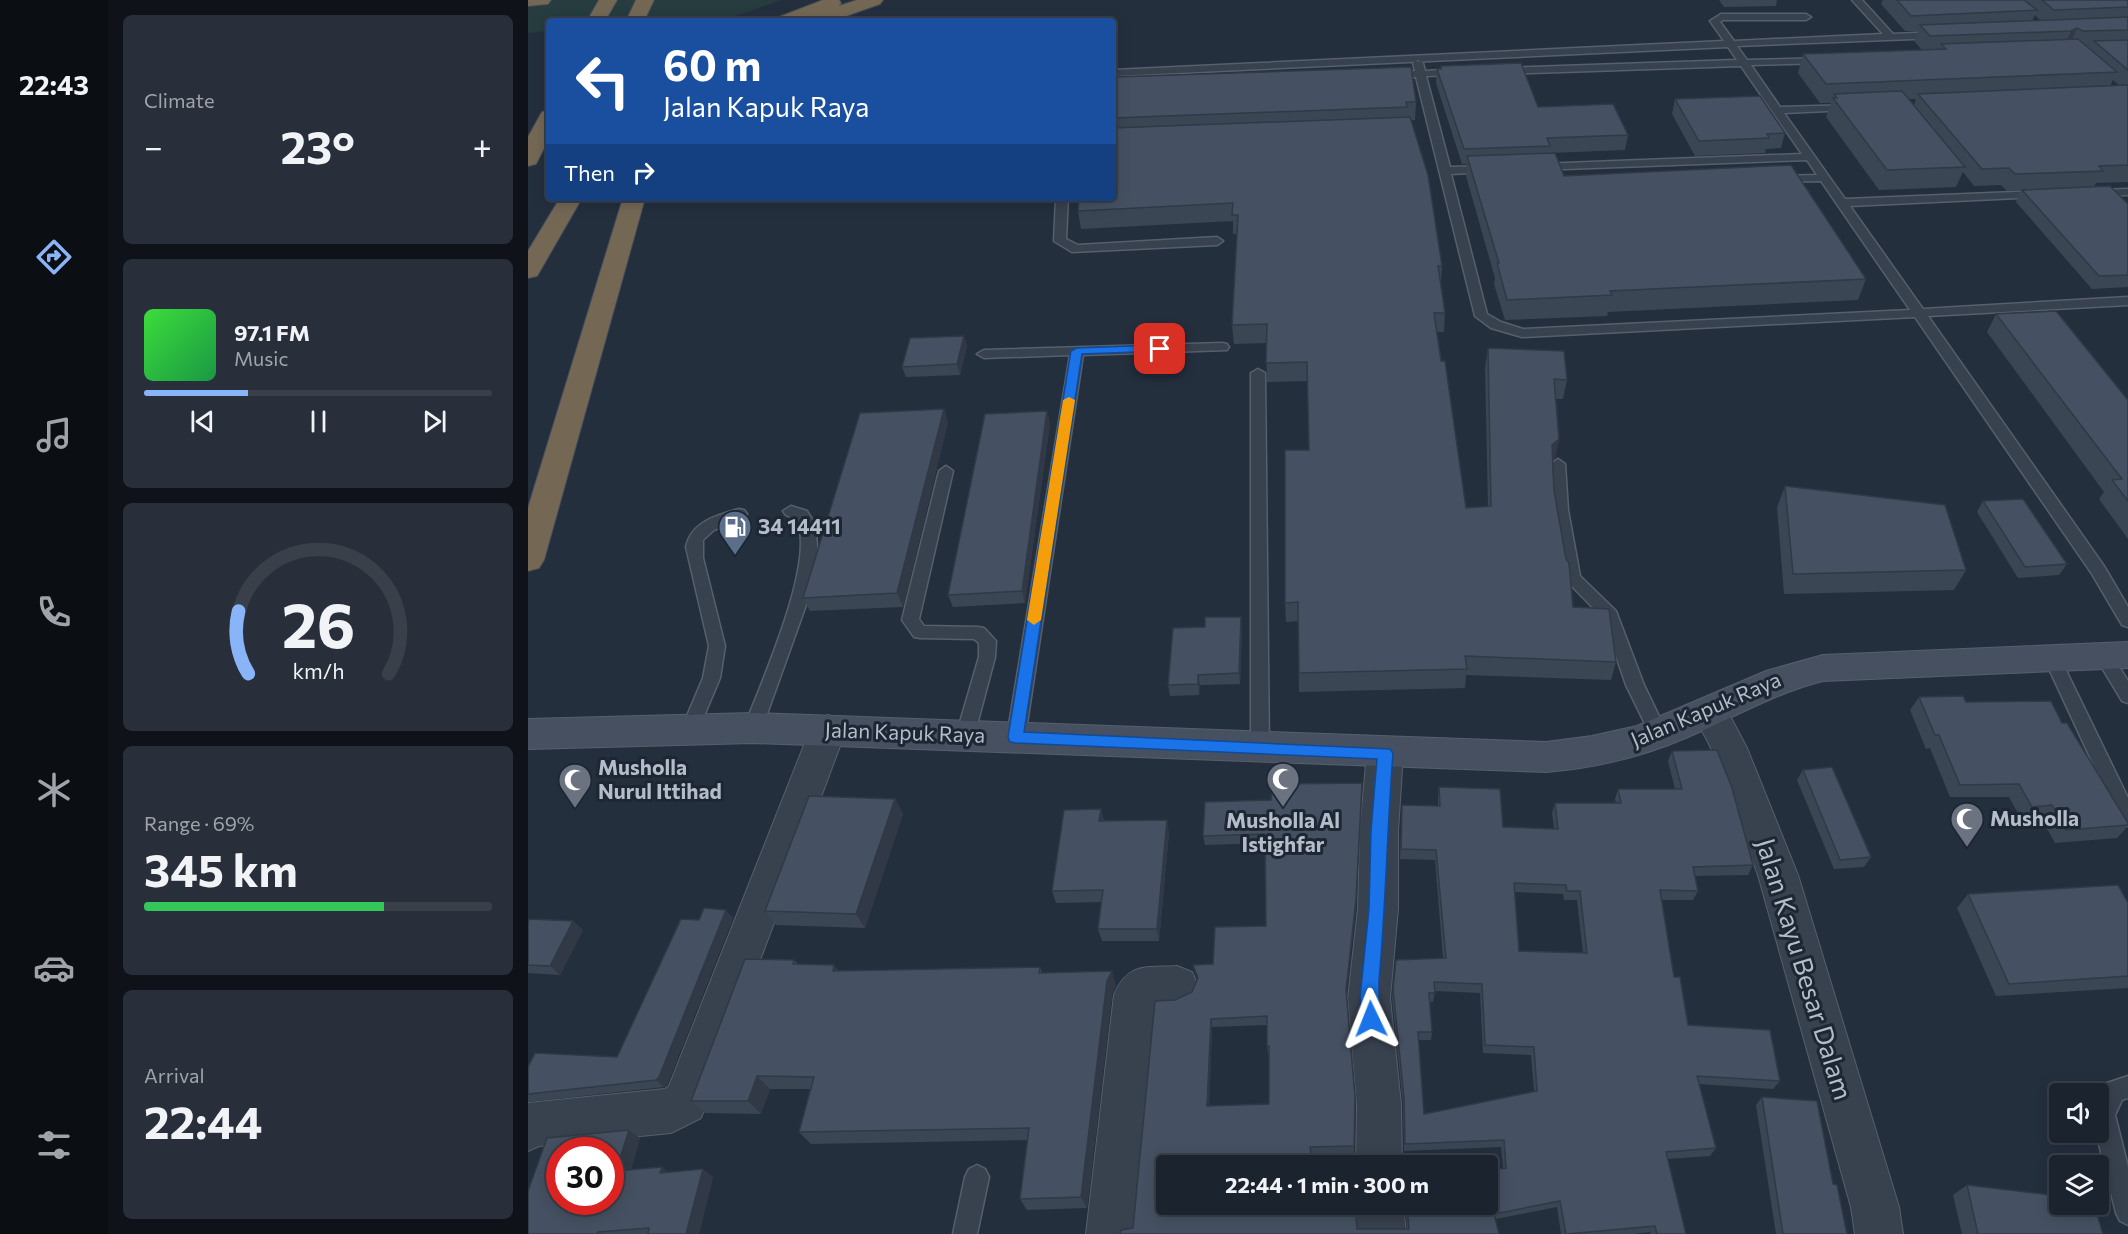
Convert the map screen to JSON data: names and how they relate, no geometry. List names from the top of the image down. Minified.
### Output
{"streets":{"main road":["Jalan Kapuk Raya"],"street":["Jalan Kayu Besar Dalam"]},"crossings":[["Jalan Kapuk Raya","Jalan Kayu Besar Dalam"]],"places":{"fuel station":["34 14411"],"mosque":["Musholla Al Istighfar","Musholla Nurul Ittihad","Musholla"]},"page":{"tabs":"22:43","tile":["Climate",["Range · 69%","345 km"],["Arrival","22:44"]],"turn":["60 m","Jalan Kapuk Raya"],"heat":["−","23°","+"],"then":"Then","song":["97.1 FM","Music"],"limit":"30","trip":"22:44 · 1 min · 300 m","gauge":["26","km/h"]}}
